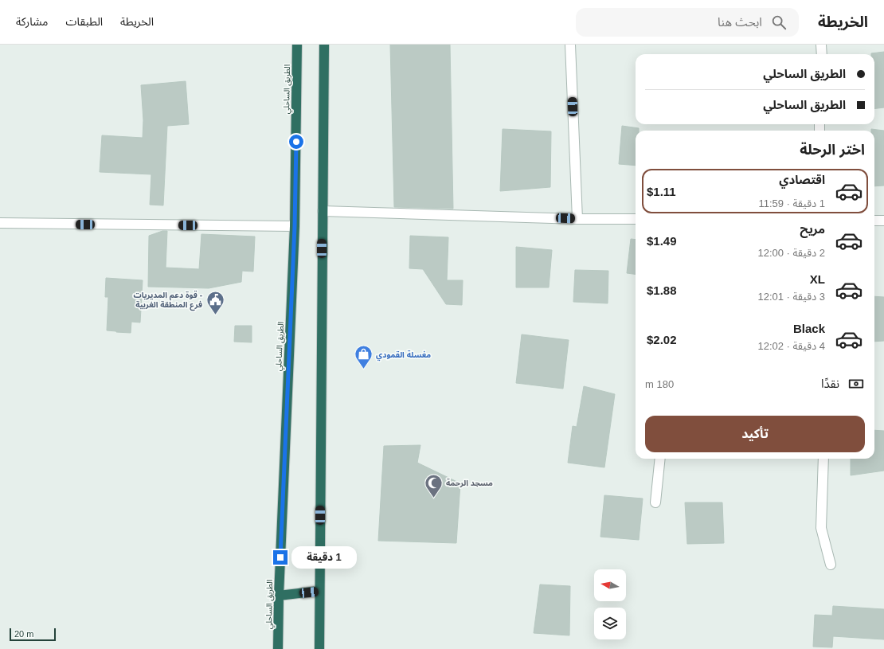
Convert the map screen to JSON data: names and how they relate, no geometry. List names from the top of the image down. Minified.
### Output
{"streets":{"highway":["الطريق الساحلي"]},"places":{"public building":["قوة دعم المديريات - فرع المنطقة الغربية"],"shop":["مغسلة القمودي"],"mosque":["مسجد الرحمة"]},"scale_bar":"20 m","north":"left","page":{"header":"الخريطة","search":"ابحث هنا","nav":["الخريطة","الطبقات","مشاركة"],"banner":["الطريق الساحلي","الطريق الساحلي"],"heading":"اختر الرحلة","list":[{"name":"اقتصادي","note":"1 دقيقة · 11:59","value":"$1.11"},{"name":"مريح","note":"2 دقيقة · 12:00","value":"$1.49"},{"name":"XL","note":"3 دقيقة · 12:01","value":"$1.88"},{"name":"Black","note":"4 دقيقة · 12:02","value":"$2.02"}],"pay":["نقدًا","180 m"],"buttons":"تأكيد","bubble":"1 دقيقة","scale":"20 m"}}
